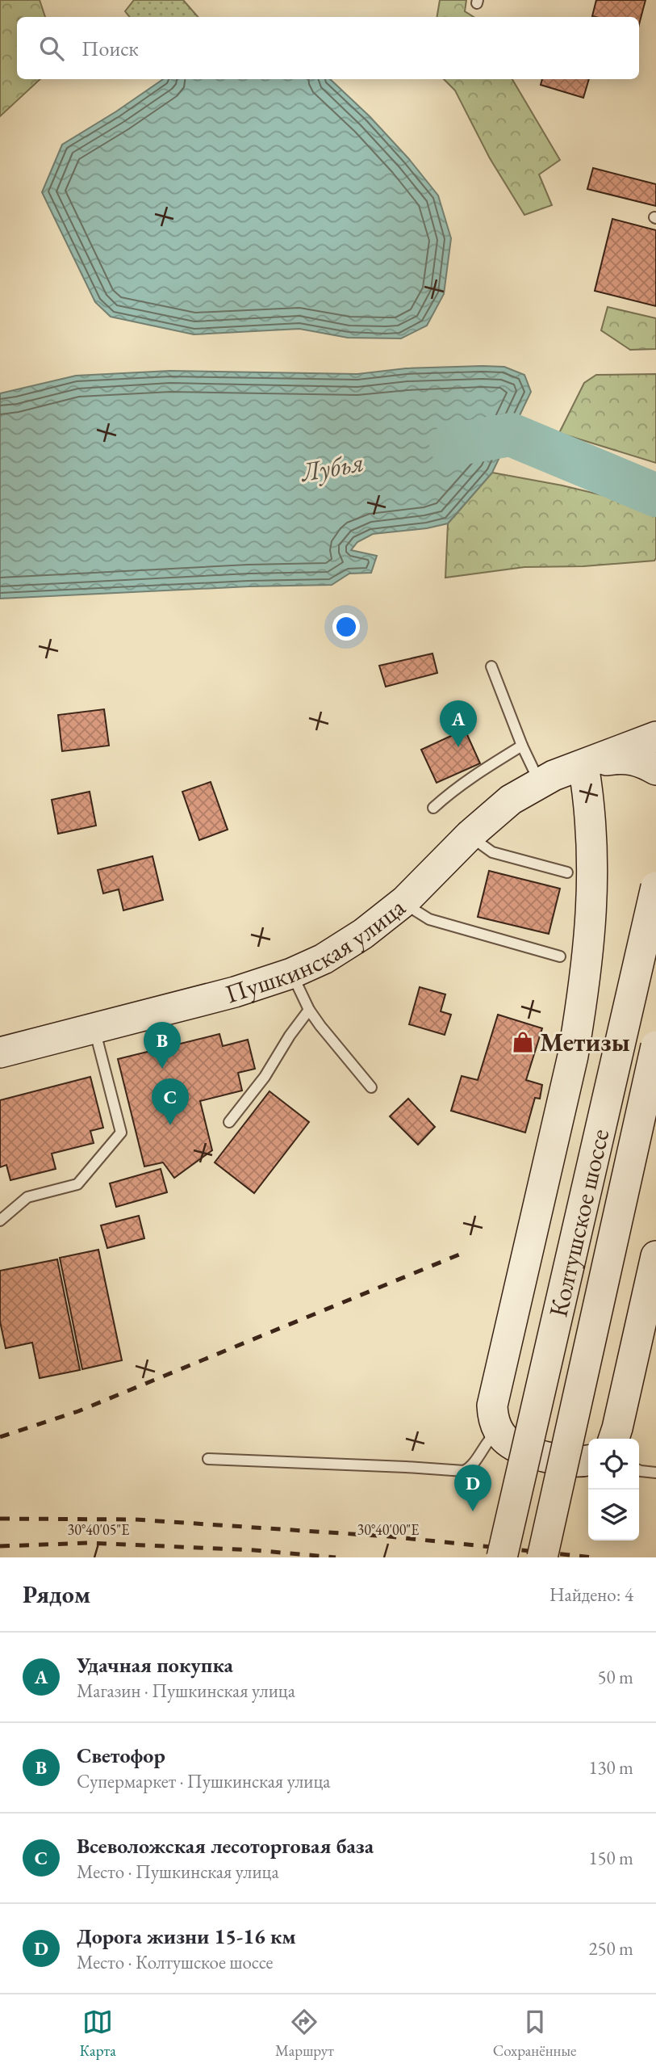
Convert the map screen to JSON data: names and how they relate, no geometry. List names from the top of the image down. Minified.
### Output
{"streets":{"street":["Пушкинская улица","Колтушское шоссе"]},"water":["Лубья"],"places":{"shop":["Метизы"]},"page":{"search":"Поиск","pins":["A","B","C","D"],"heading":["Рядом","Найдено: 4"],"list":[{"mark":"A","name":"Удачная покупка","note":"Магазин · Пушкинская улица","value":"50 m"},{"mark":"B","name":"Светофор","note":"Супермаркет · Пушкинская улица","value":"130 m"},{"mark":"C","name":"Всеволожская лесоторговая база","note":"Место · Пушкинская улица","value":"150 m"},{"mark":"D","name":"Дорога жизни 15-16 км","note":"Место · Колтушское шоссе","value":"250 m"}],"nav":["Карта","Маршрут","Сохранённые"]},"coordinates":["30°40'05\"E","30°40'00\"E"]}
